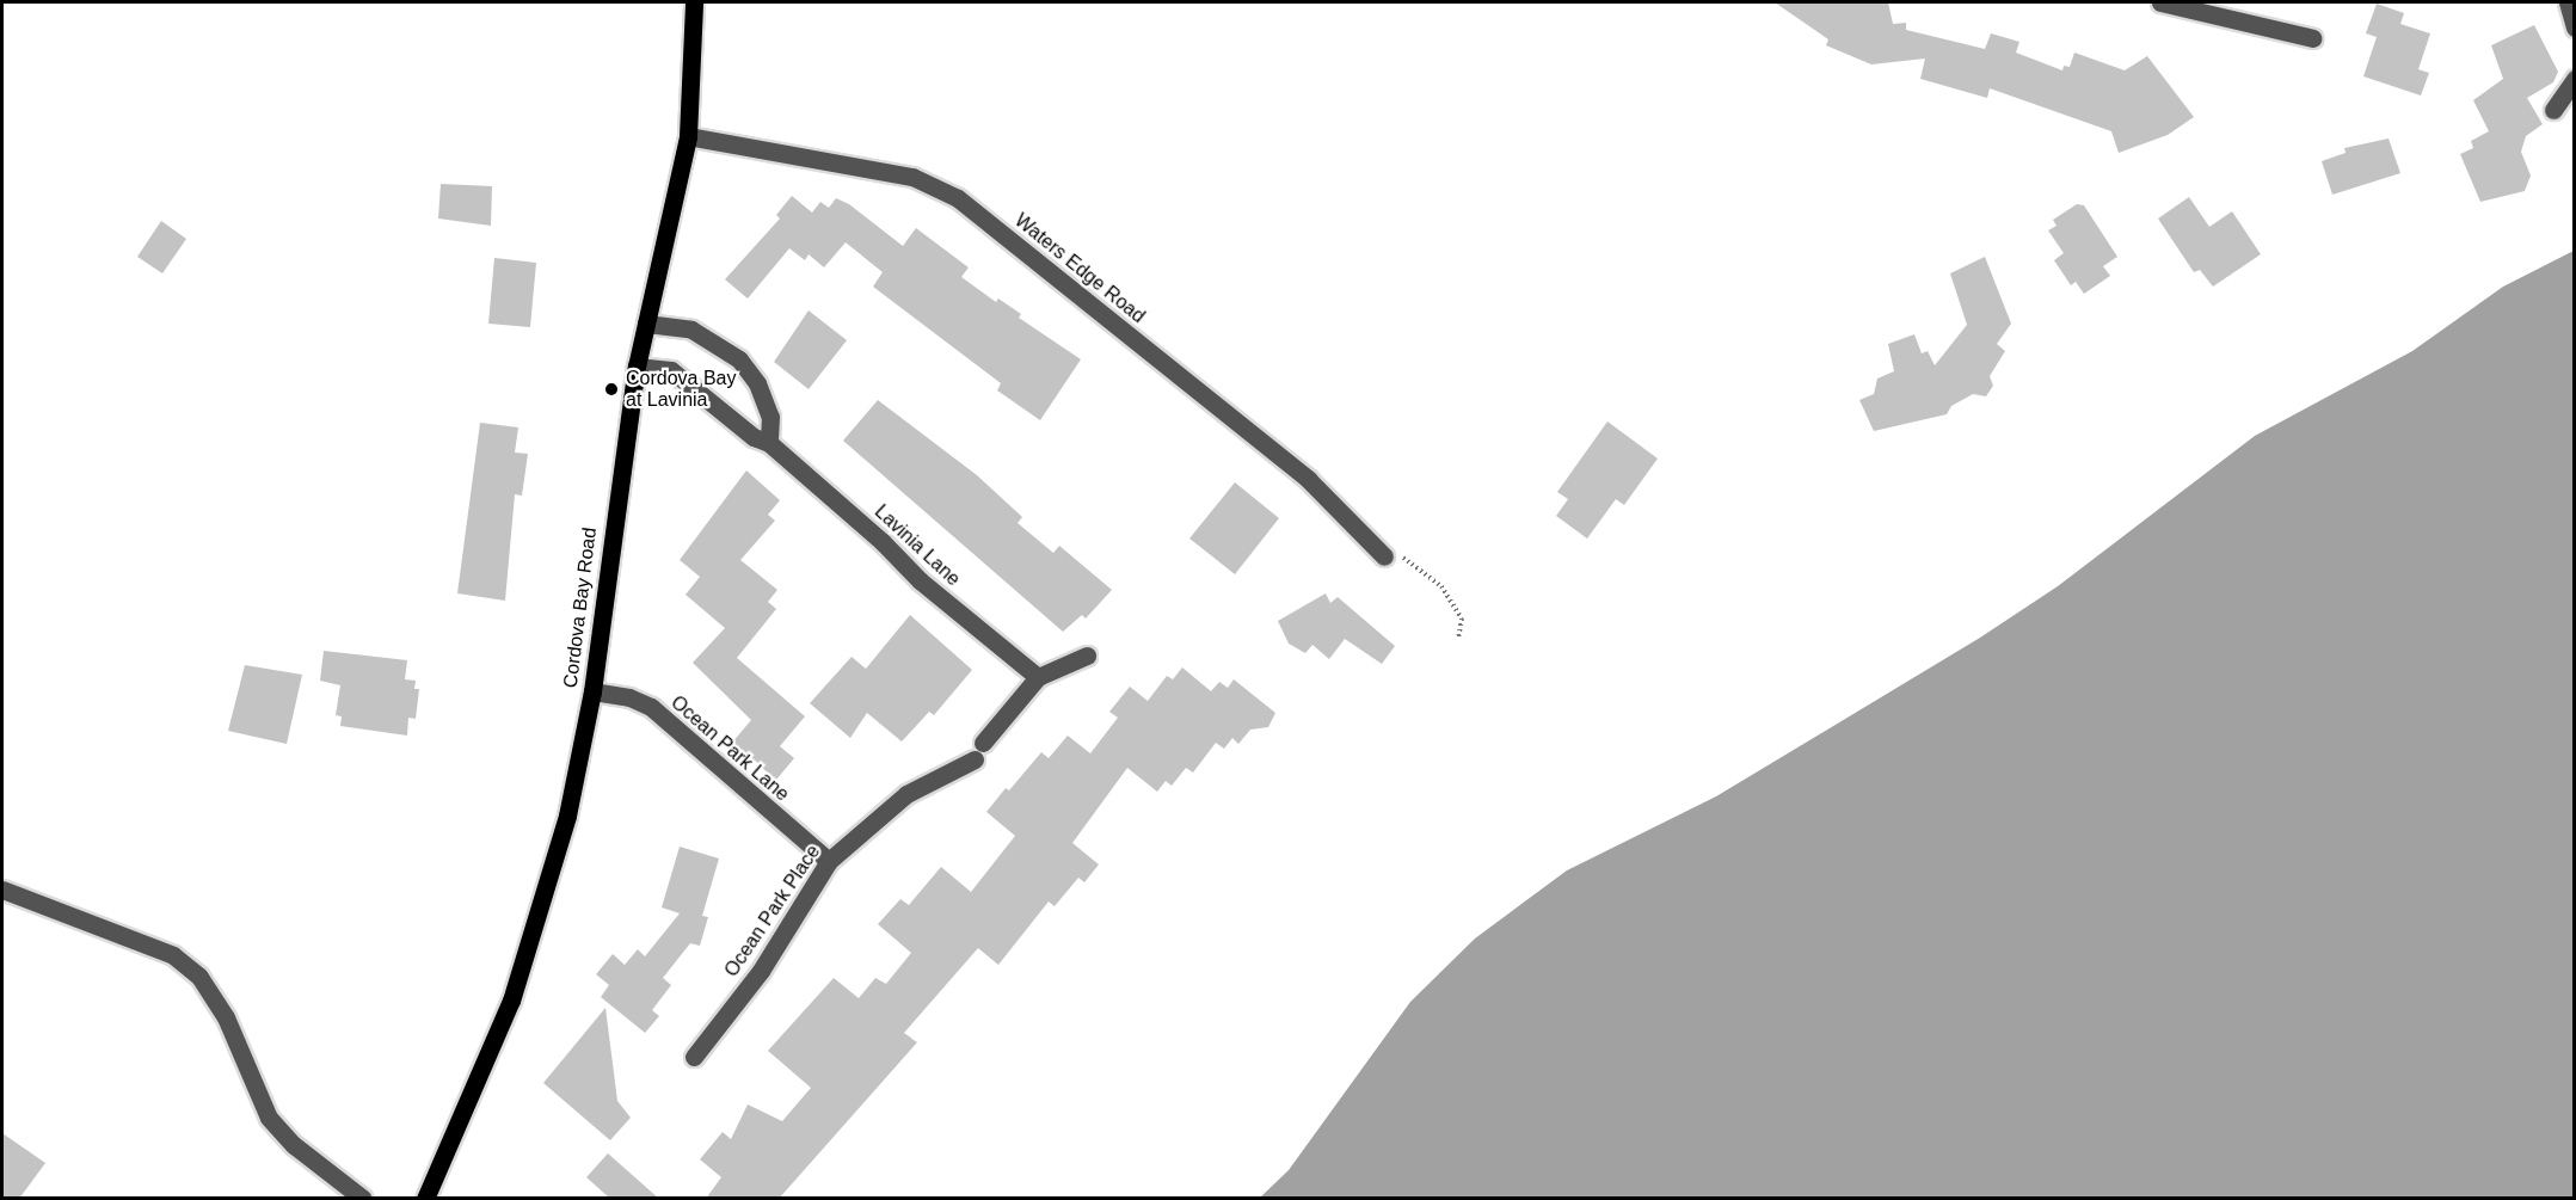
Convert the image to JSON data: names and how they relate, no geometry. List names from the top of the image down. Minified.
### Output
{"streets":{"main road":["Cordova Bay Road"],"street":["Waters Edge Road","Lavinia Lane","Ocean Park Lane","Ocean Park Place"]},"crossings":[["Waters Edge Road","Cordova Bay Road"],["Lavinia Lane","Cordova Bay Road"],["Lavinia Lane","Ocean Park Place"],["Cordova Bay Road","Ocean Park Lane"],["Ocean Park Lane","Ocean Park Place"]],"places":["Cordova Bay at Lavinia"]}
